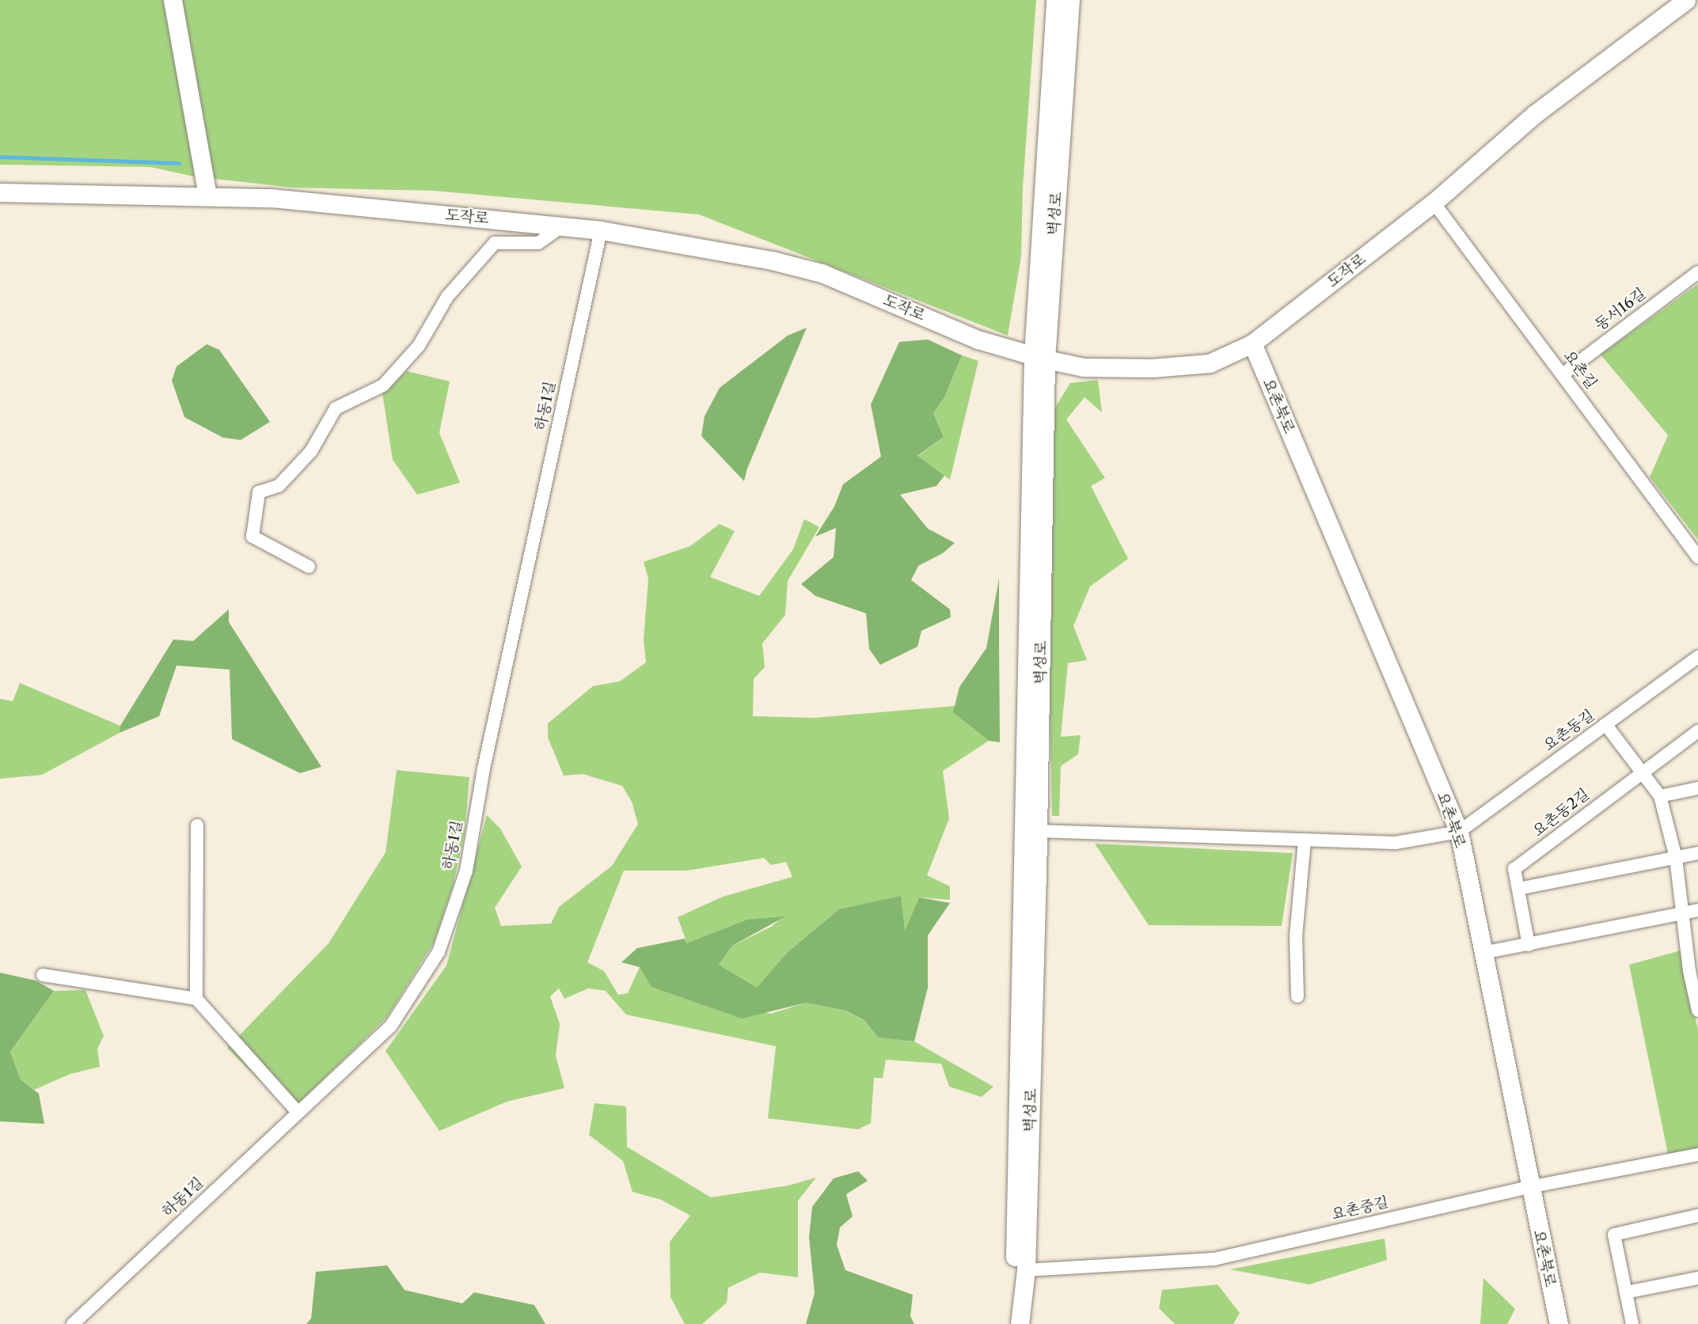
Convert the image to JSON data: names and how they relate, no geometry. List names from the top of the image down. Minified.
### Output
{"streets":{"street":["벽성로","도작로","동서16길","요촌길","하동1길","요촌북로","요촌동길","요촌동2길","요촌중길"]},"crossings":[["벽성로","도작로"],["벽성로","요촌중길"],["도작로","요촌길"],["도작로","하동1길"],["도작로","요촌북로"],["동서16길","요촌길"],["요촌북로","요촌동길"],["요촌북로","요촌중길"]]}
